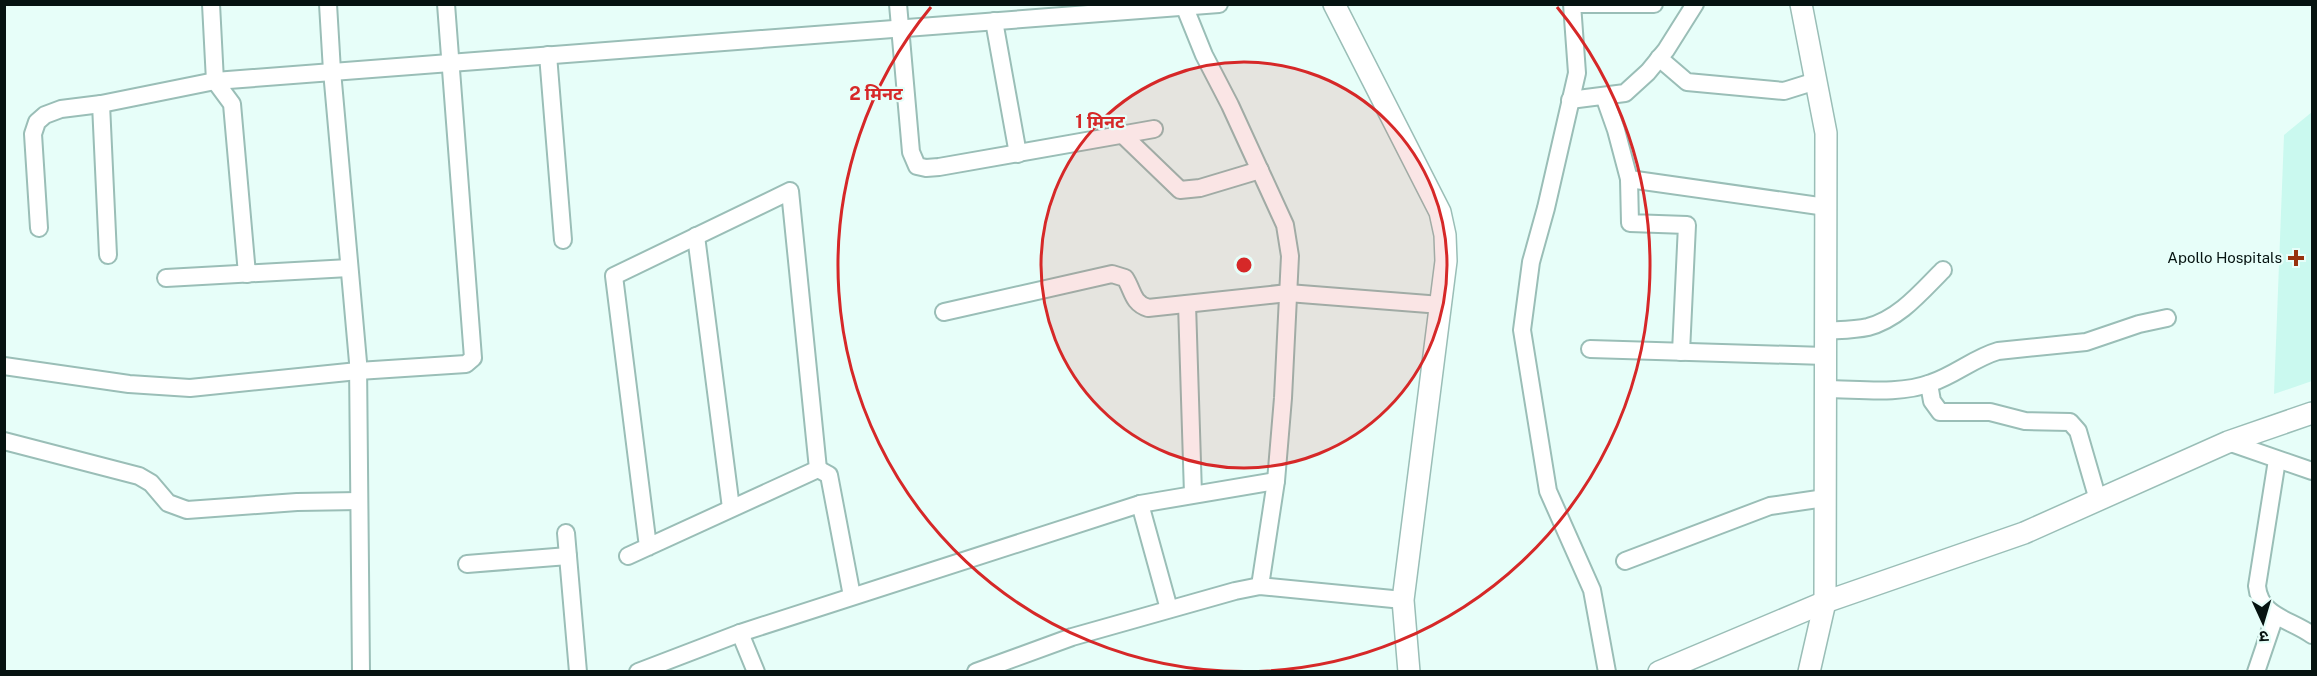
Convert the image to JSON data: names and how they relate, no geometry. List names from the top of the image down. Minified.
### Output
{"places":{"health":["Apollo Hospitals"]},"north":"bottom","rings":["2 मिनट","1 मिनट"]}
